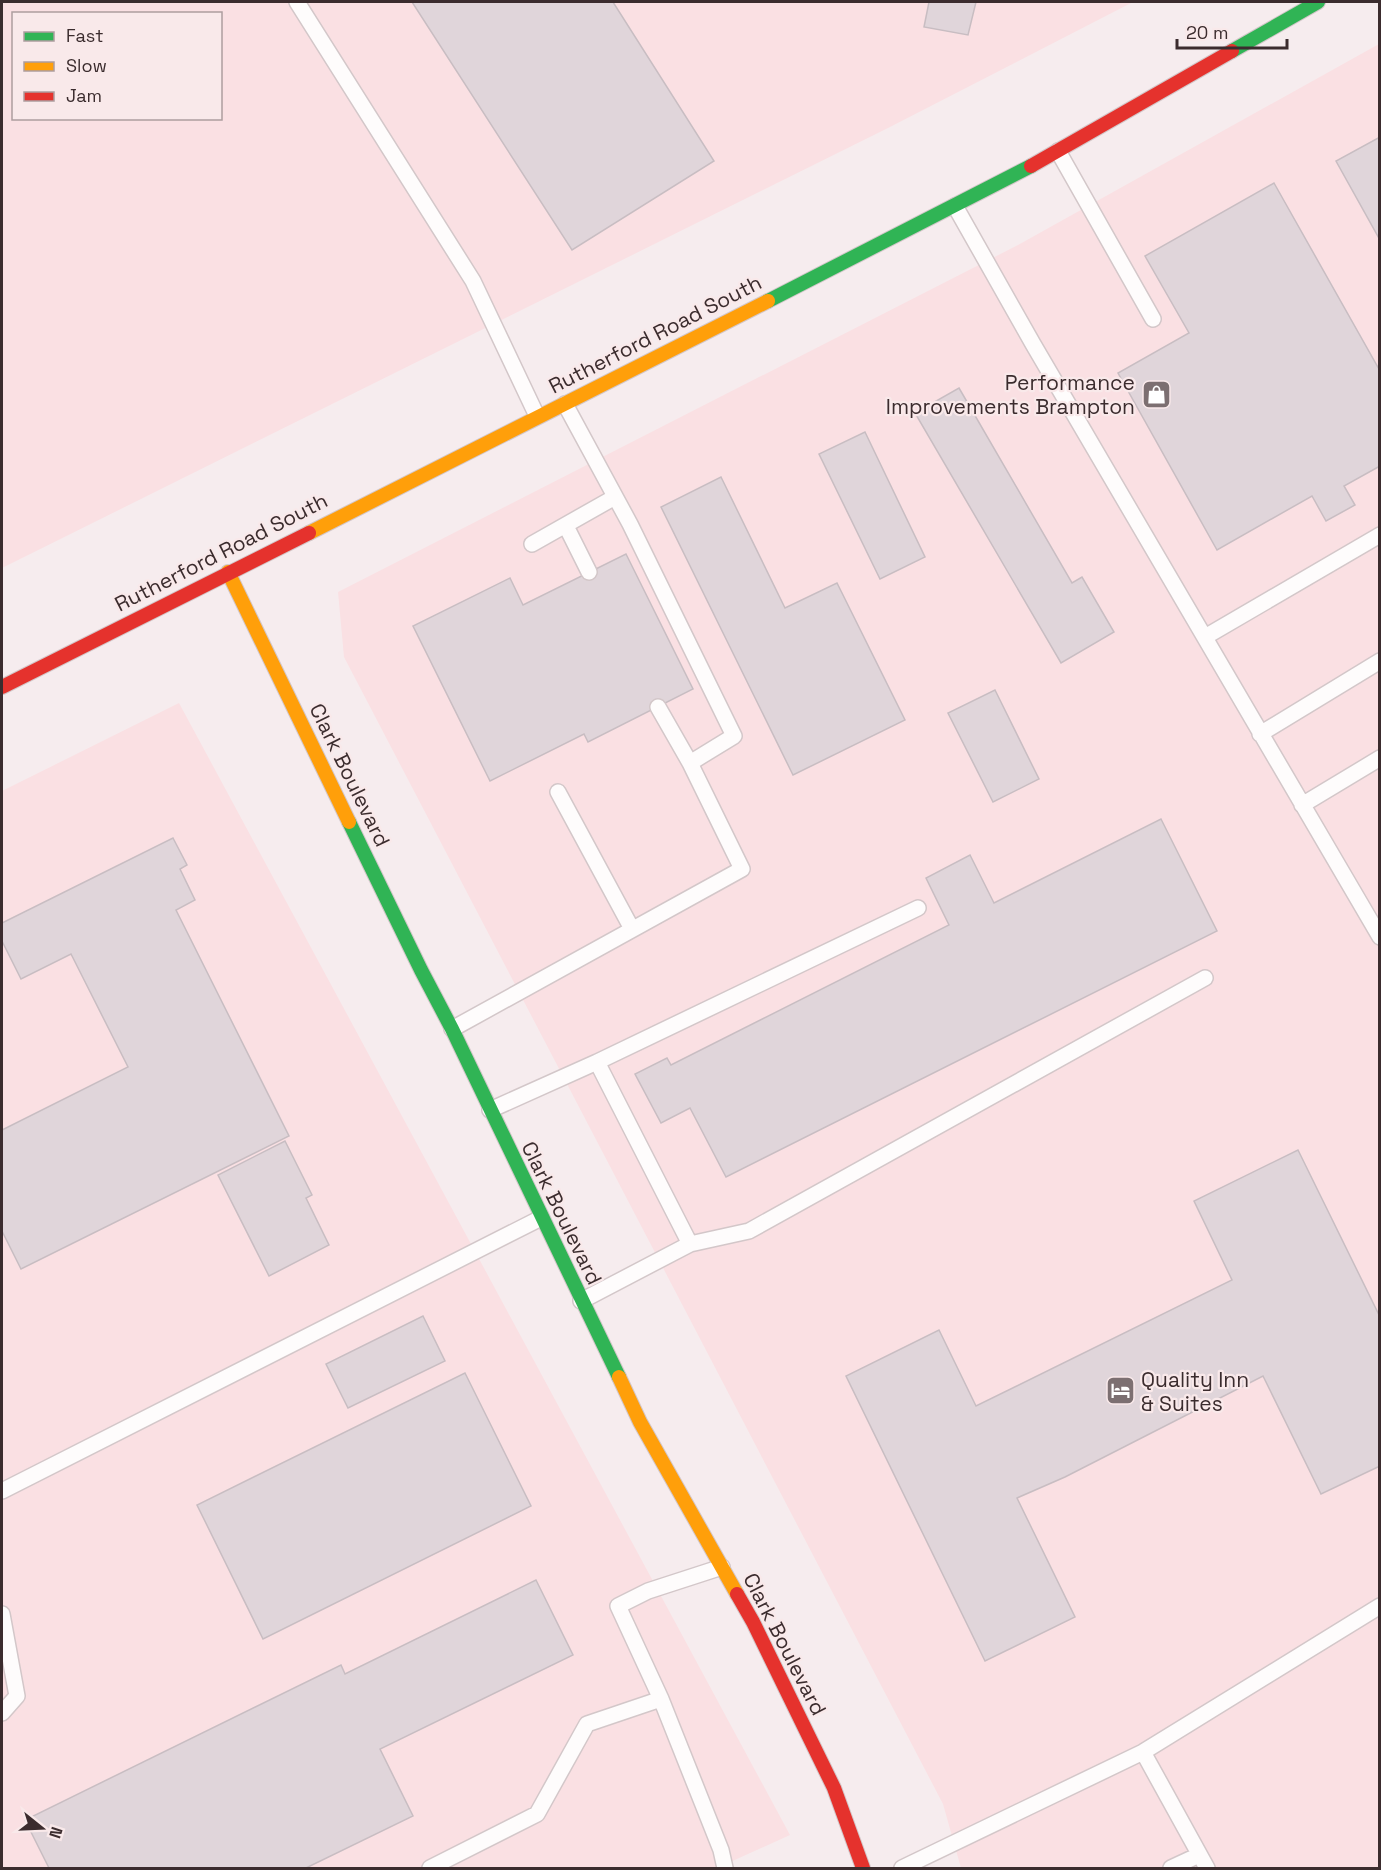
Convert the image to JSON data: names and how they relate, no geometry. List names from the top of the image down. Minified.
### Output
{"streets":{"street":["Rutherford Road South","Clark Boulevard"]},"crossings":[["Rutherford Road South","Clark Boulevard"]],"places":{"shop":["Performance Improvements Brampton"],"hotel":["Quality Inn & Suites"]},"legend":["Fast","Slow","Jam"],"scale_bar":"20 m","north":"right"}
